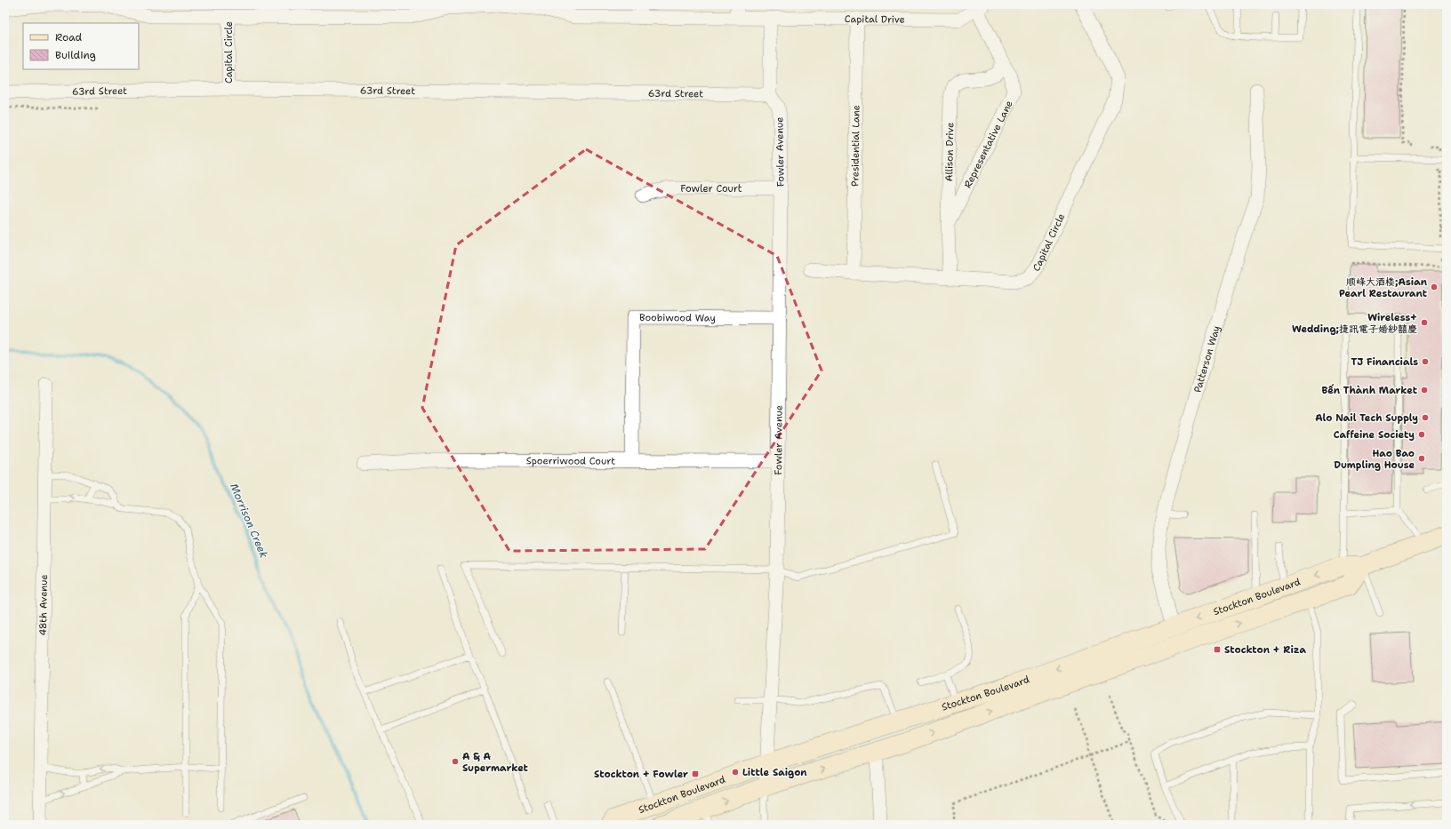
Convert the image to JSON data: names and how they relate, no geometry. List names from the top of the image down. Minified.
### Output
{"streets":{"main road":["Stockton Boulevard"],"street":["Capital Drive","Capital Circle","63rd Street","Representative Lane","Presidential Lane","Fowler Avenue","Allison Drive","Fowler Court","Boobiwood Way","Patterson Way","Spoerriwood Court","48th Avenue"]},"crossings":[["Capital Drive","Capital Circle"],["Capital Drive","Representative Lane"],["Capital Drive","Presidential Lane"],["Capital Circle","63rd Street"],["Capital Circle","Presidential Lane"],["Capital Circle","Allison Drive"],["63rd Street","Fowler Avenue"],["Representative Lane","Allison Drive"],["Fowler Avenue","Fowler Court"],["Fowler Avenue","Boobiwood Way"],["Fowler Avenue","Spoerriwood Court"],["Fowler Avenue","Stockton Boulevard"],["Boobiwood Way","Spoerriwood Court"],["Patterson Way","Stockton Boulevard"]],"water":["Morrison Creek"],"places":{"other":["顺峰大酒楼;Asian Pearl Restaurant","Wireless+ Wedding;捷訊電子婚紗囍慶","TJ Financials","Bến Thành Market","Alo Nail Tech Supply","Caffeine Society","Hao Bao Dumpling House","A & A Supermarket","Little Saigon"],"transit":["Stockton + Riza","Stockton + Fowler"]},"legend":["Road","Building"]}
